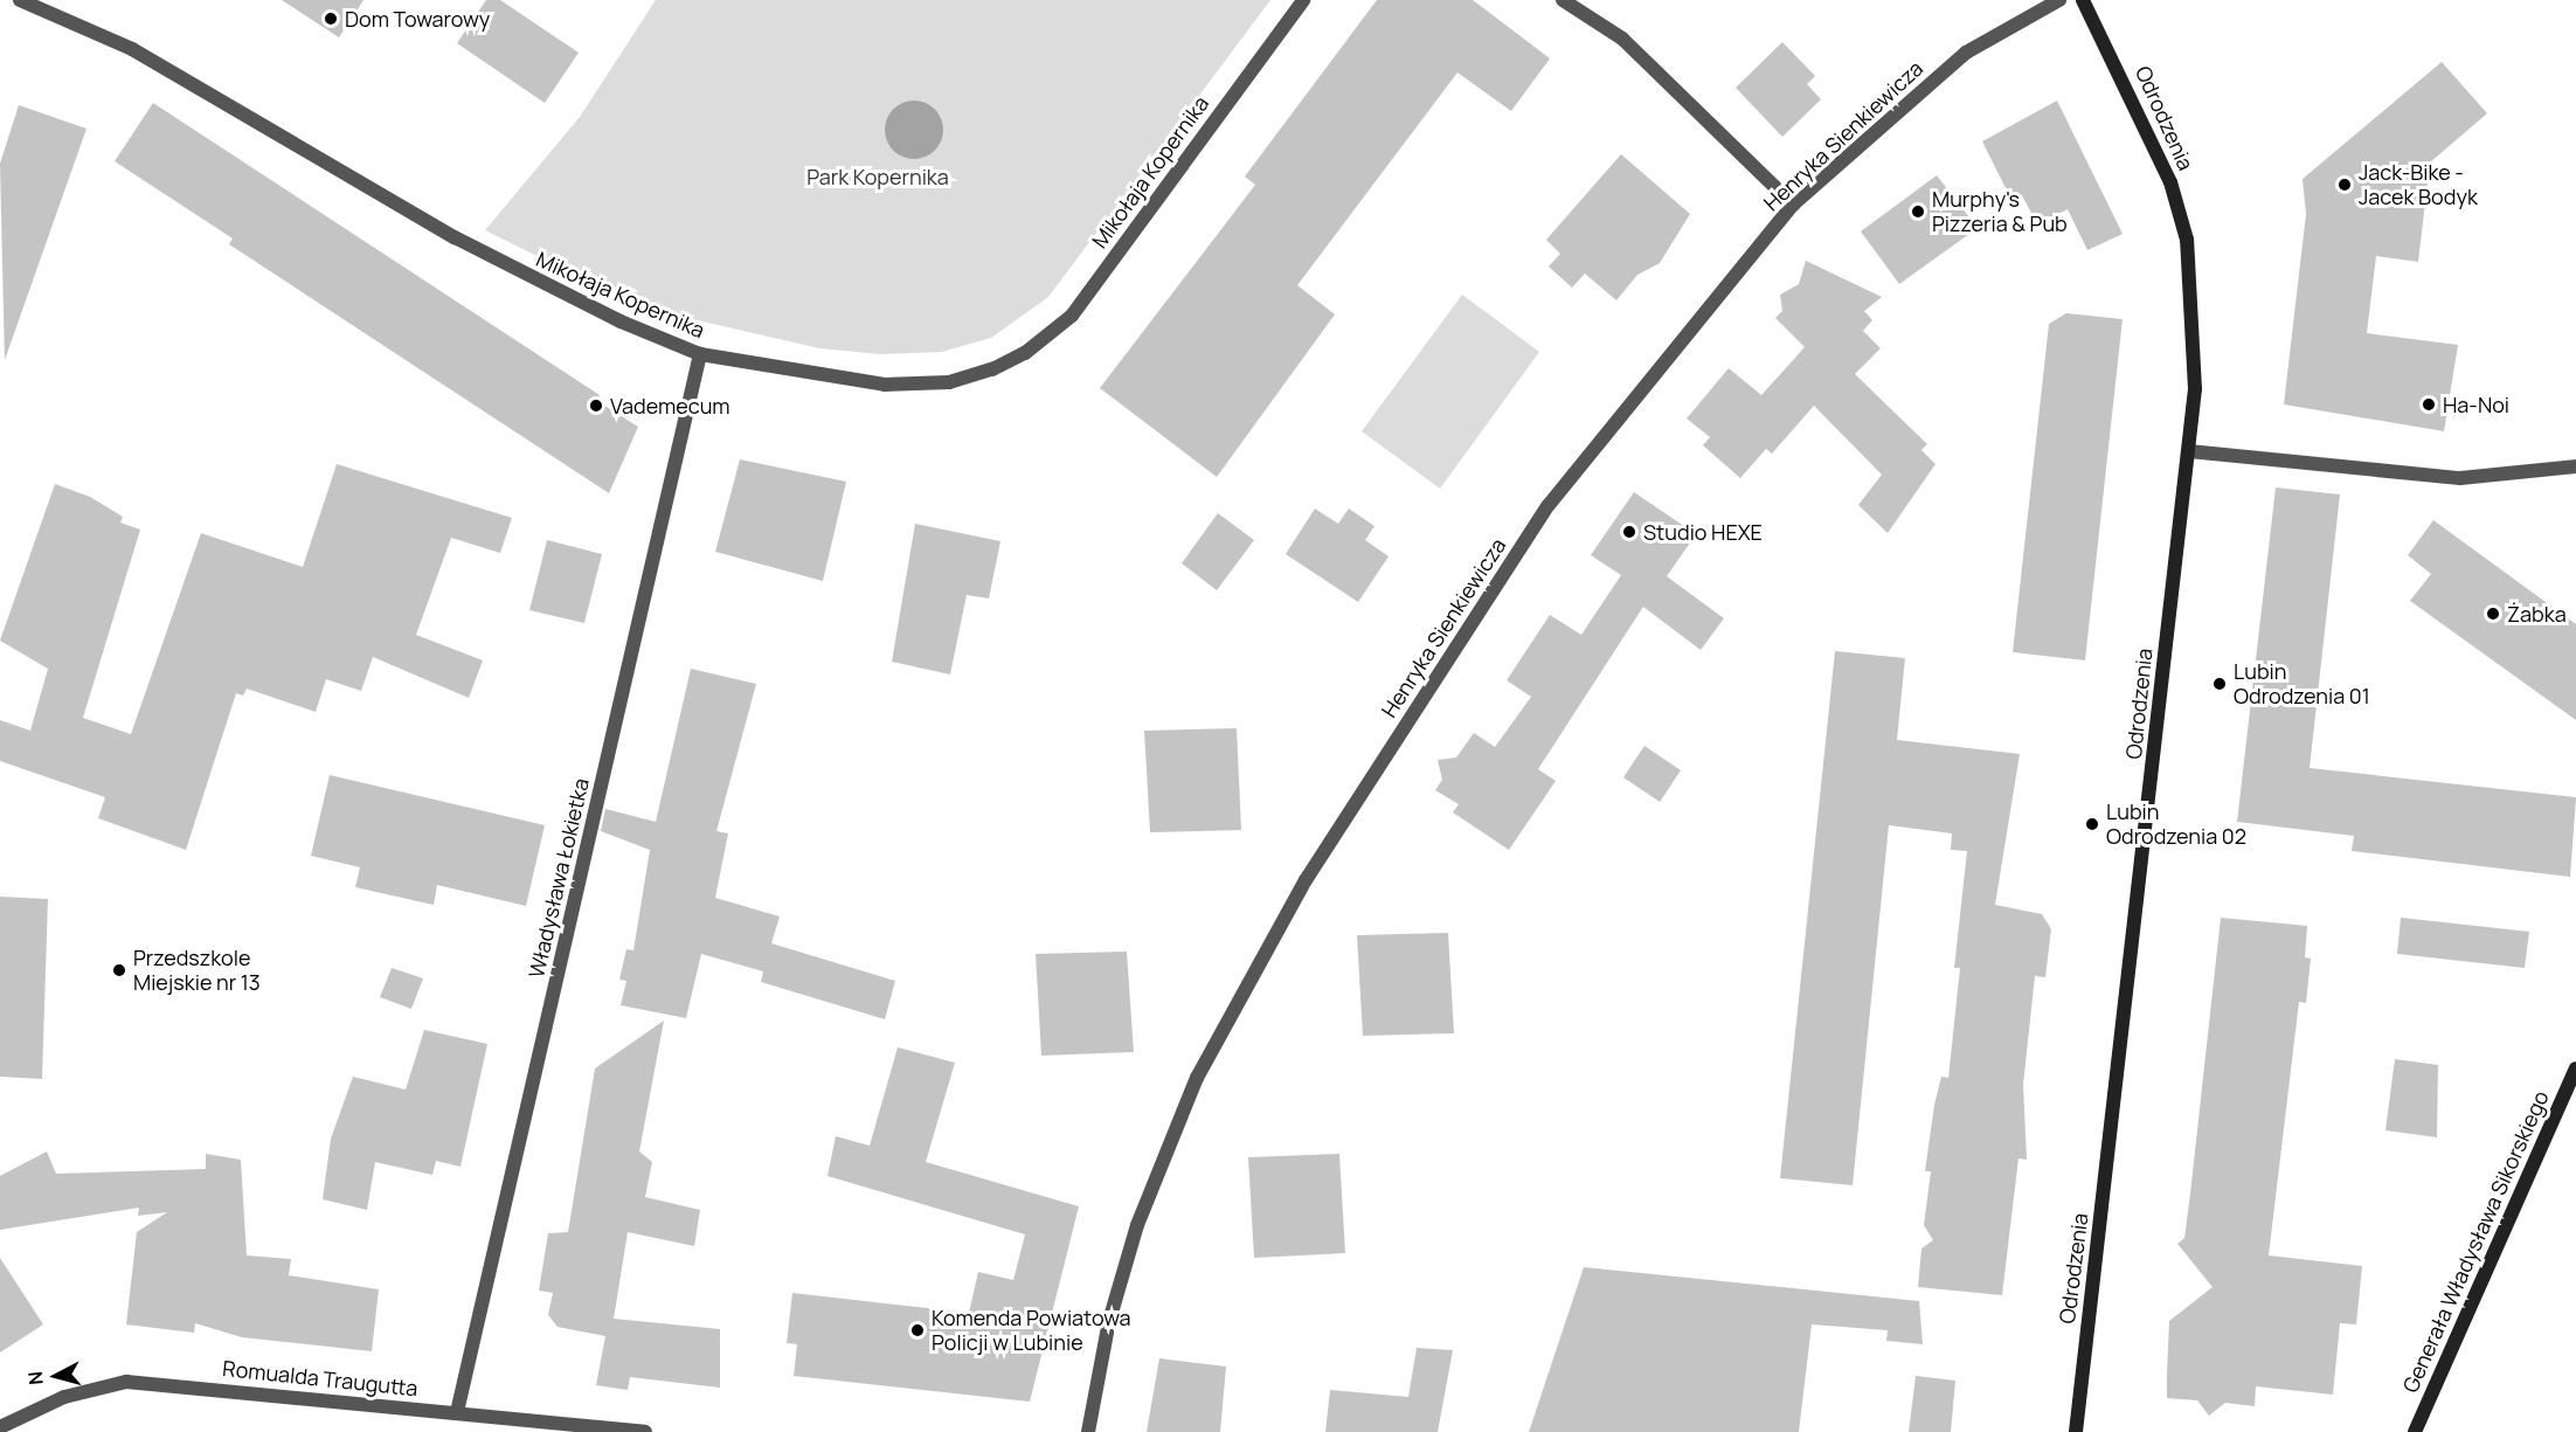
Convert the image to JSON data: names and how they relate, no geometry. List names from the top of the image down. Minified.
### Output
{"streets":{"street":["Odrodzenia","Henryka Sienkiewicza","Mikołaja Kopernika","Władysława Łokietka","Generała Władysława Sikorskiego","Romualda Traugutta"]},"crossings":[["Mikołaja Kopernika","Władysława Łokietka"],["Władysława Łokietka","Romualda Traugutta"]],"parks":["Park Kopernika"],"places":["Dom Towarowy","Jack-Bike - Jacek Bodyk","Murphy's Pizzeria & Pub","Ha-Noi","Vademecum","Studio HEXE","Żabka","Lubin Odrodzenia 01","Lubin Odrodzenia 02","Przedszkole Miejskie nr 13","Komenda Powiatowa Policji w Lubinie"],"north":"left"}
